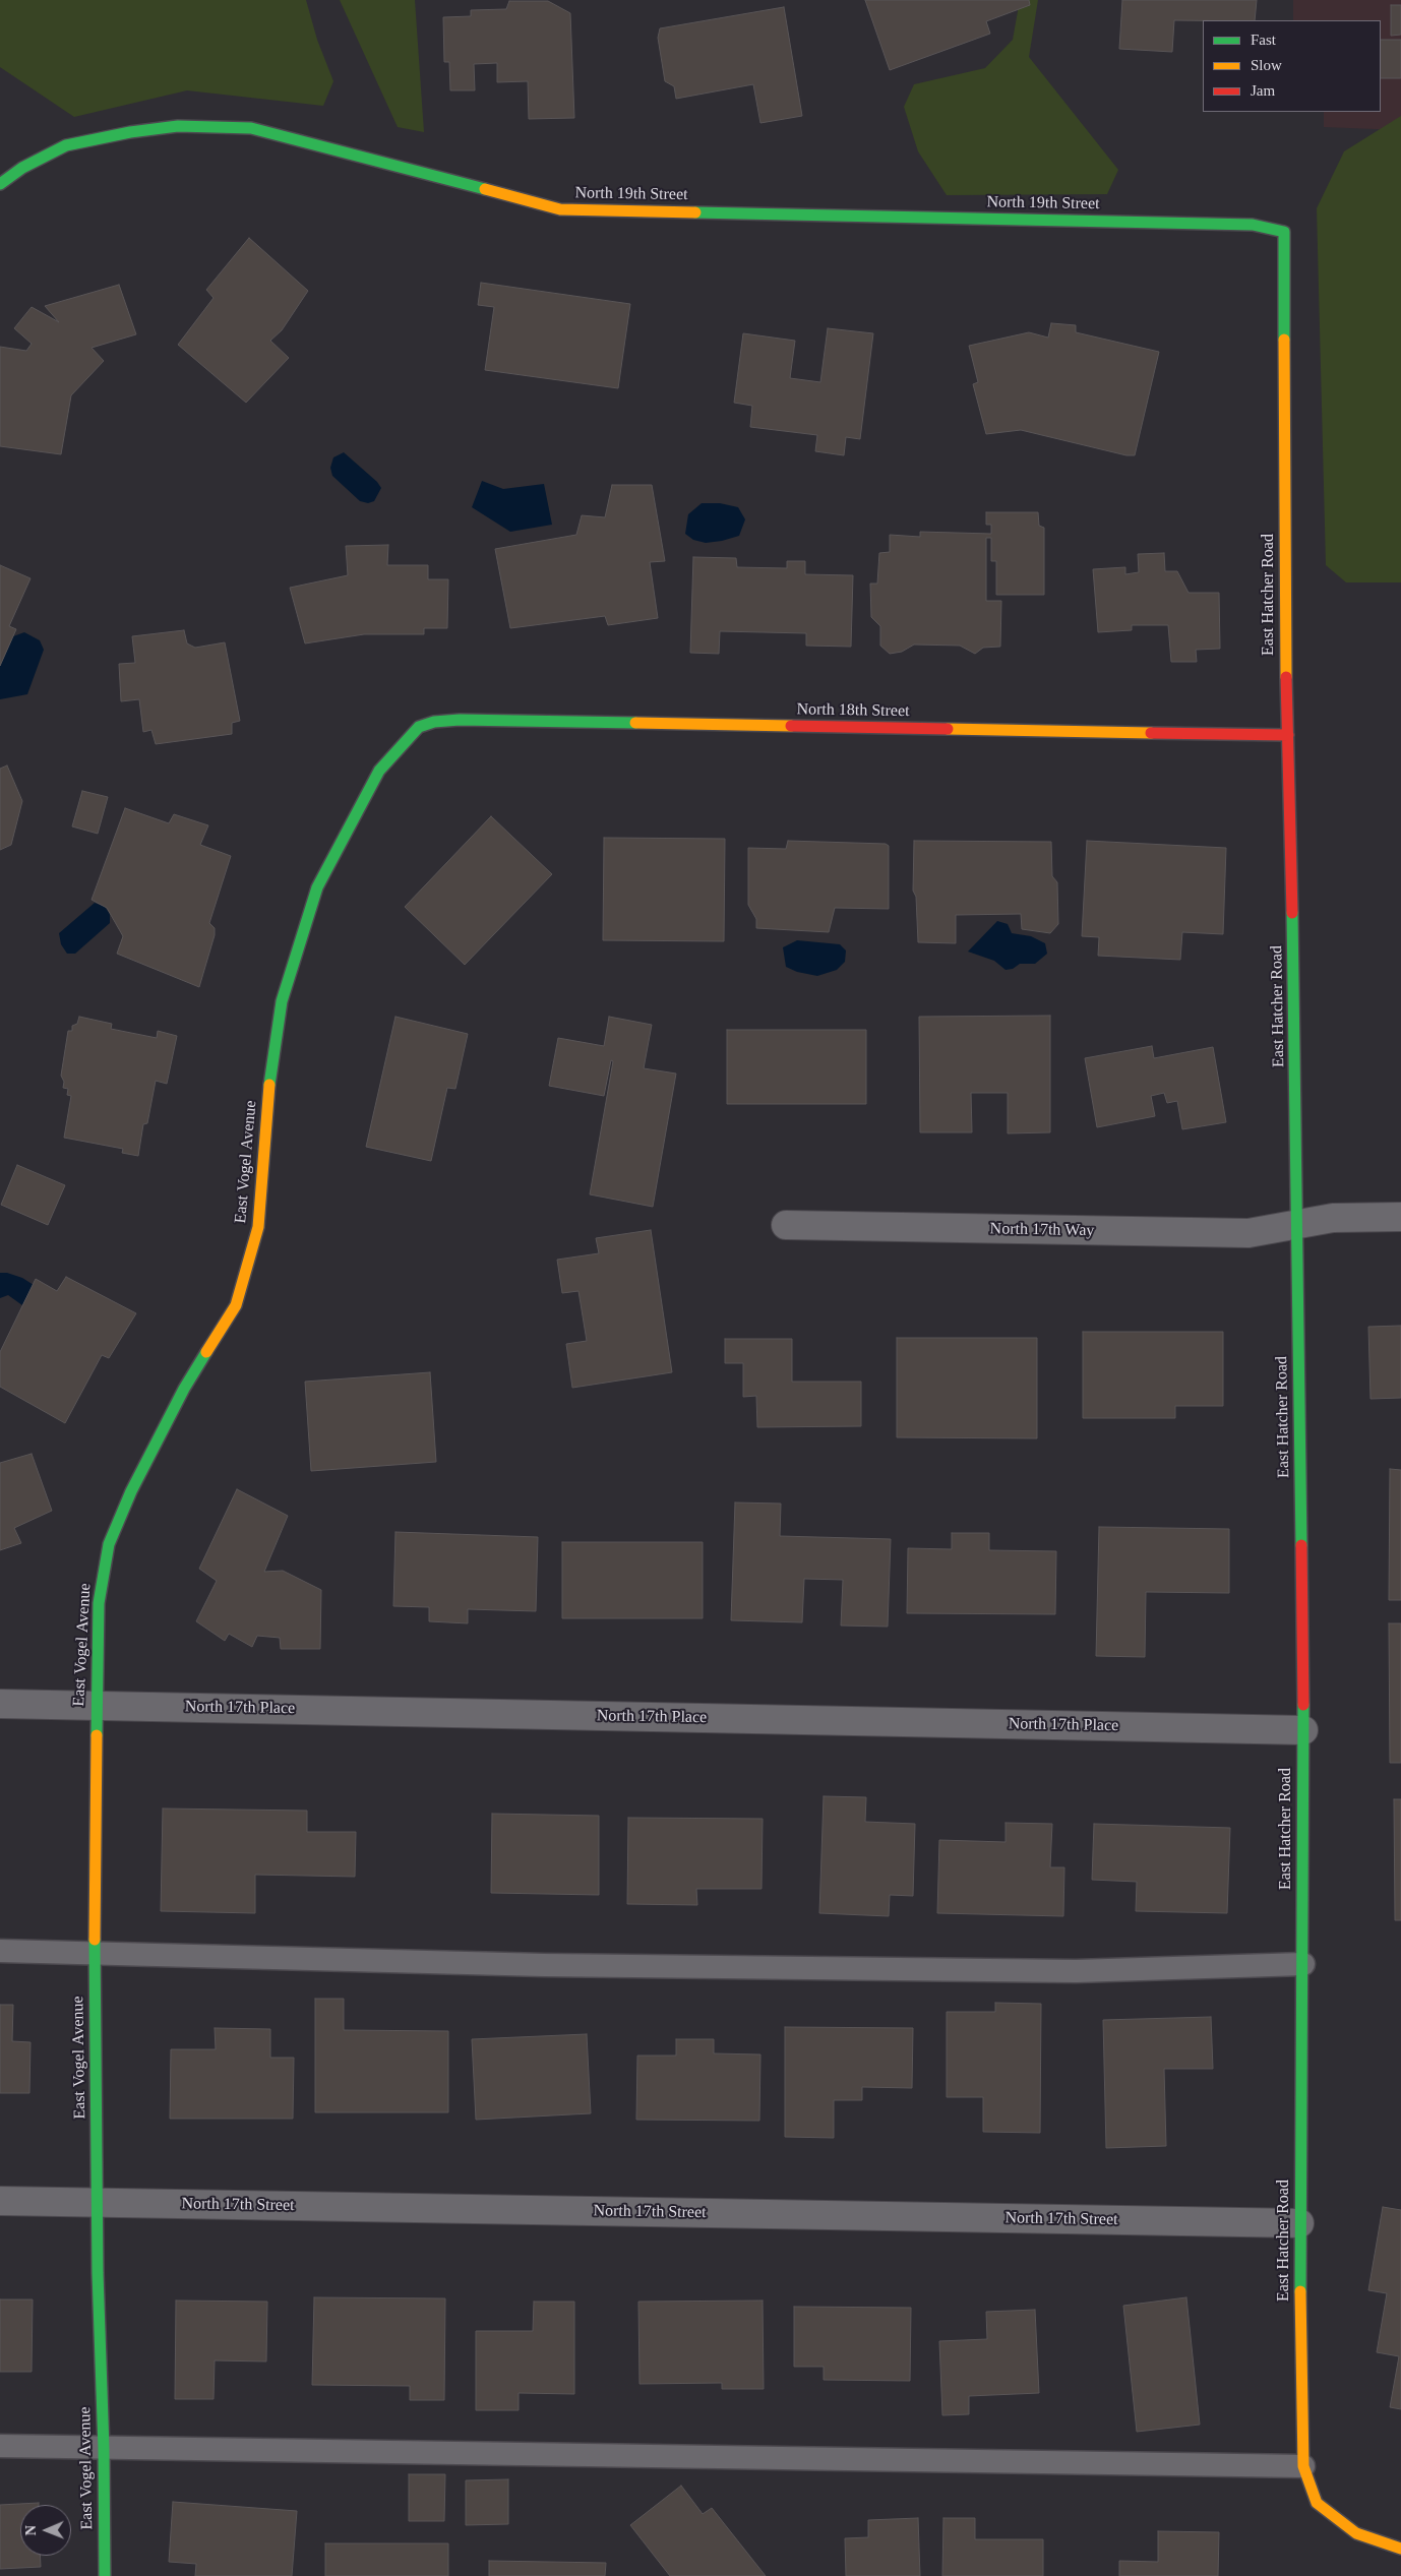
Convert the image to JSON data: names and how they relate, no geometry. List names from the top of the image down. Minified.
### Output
{"streets":{"street":["North 19th Street","East Hatcher Road","North 18th Street","East Vogel Avenue","North 17th Way","North 17th Place","North 17th Street"]},"crossings":[["North 19th Street","East Hatcher Road"],["East Hatcher Road","North 18th Street"],["East Hatcher Road","North 17th Way"],["East Hatcher Road","North 17th Place"],["East Hatcher Road","North 17th Street"],["North 18th Street","East Vogel Avenue"],["East Vogel Avenue","North 17th Place"],["East Vogel Avenue","North 17th Street"]],"legend":["Fast","Slow","Jam"],"north":"left"}
